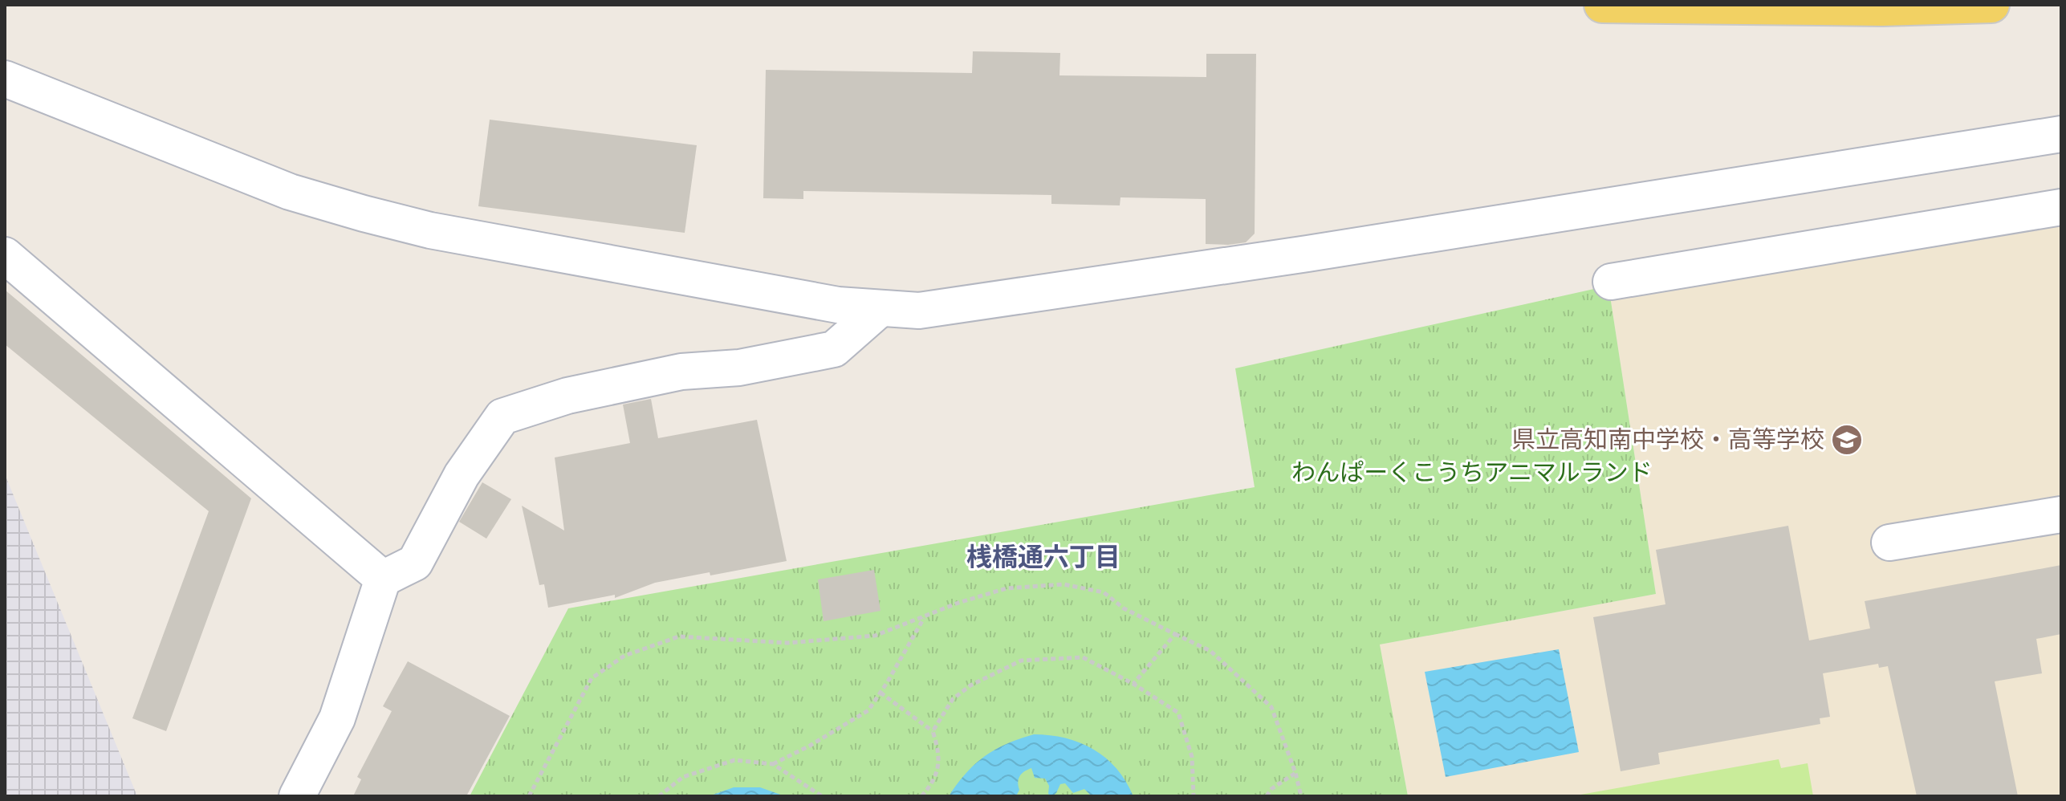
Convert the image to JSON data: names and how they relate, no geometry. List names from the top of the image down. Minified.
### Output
{"districts":["桟橋通六丁目"],"parks":["わんぱーくこうちアニマルランド"],"places":{"school or university":["県立高知南中学校・高等学校"]}}
